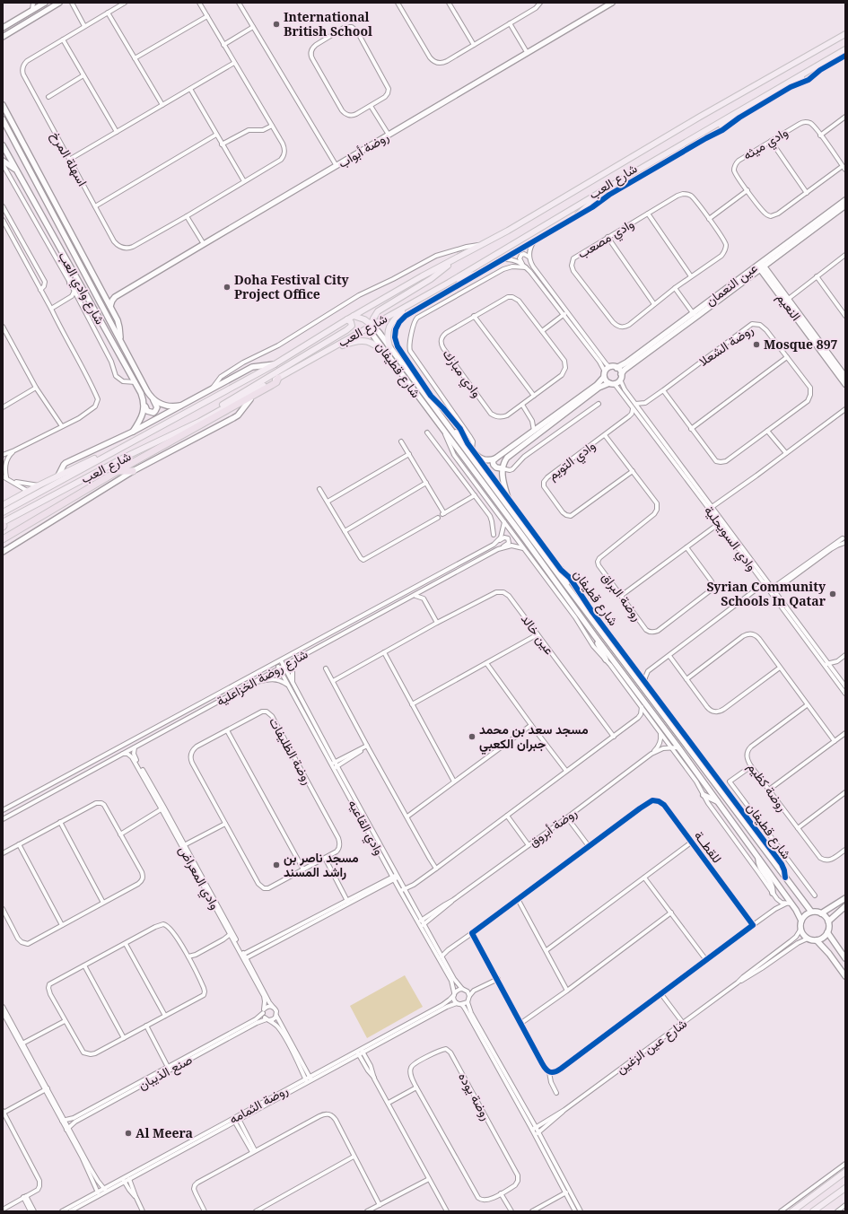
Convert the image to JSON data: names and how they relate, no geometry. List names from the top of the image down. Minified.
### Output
{"streets":{"main road":["شارع العب"],"street":["وادي ميثه","روضة أبواب","اسهلة المرخ","وادي مصعب","عين النعمان","شارع وادي العب","النعيم","روضة الشعلا","شارع قطيفان","وادي مبارك","وادي التويم","وادي السويحلية","روضة البراق","عين خالد","شارع روضة الخزاعلية","روضة الظليفات","روضة كظيم","وادي القاعيه","روضة أبروق","للقطــة","وادي المعراض","شارع عين الزغين","صنع الذيبان","روضة يوده","روضة الثمامه"]},"crossings":[["شارع العب","شارع قطيفان"],["عين النعمان","النعيم"],["عين النعمان","وادي السويحلية"],["روضة الشعلا","وادي السويحلية"],["شارع قطيفان","شارع روضة الخزاعلية"],["شارع قطيفان","روضة أبروق"],["شارع قطيفان","شارع عين الزغين"],["وادي التويم","وادي السويحلية"],["وادي التويم","روضة البراق"],["شارع روضة الخزاعلية","وادي القاعيه"],["شارع روضة الخزاعلية","وادي المعراض"],["وادي القاعيه","روضة أبروق"],["وادي القاعيه","للقطــة"],["وادي القاعيه","روضة الثمامه"],["وادي المعراض","صنع الذيبان"],["وادي المعراض","روضة الثمامه"]],"places":["International British School","Doha Festival City Project Office","Mosque 897","Syrian Community Schools In Qatar","مسجد سعد بن محمد جبران الكعبي","مسجد ناصر بن راشد المسند","Al Meera"]}
